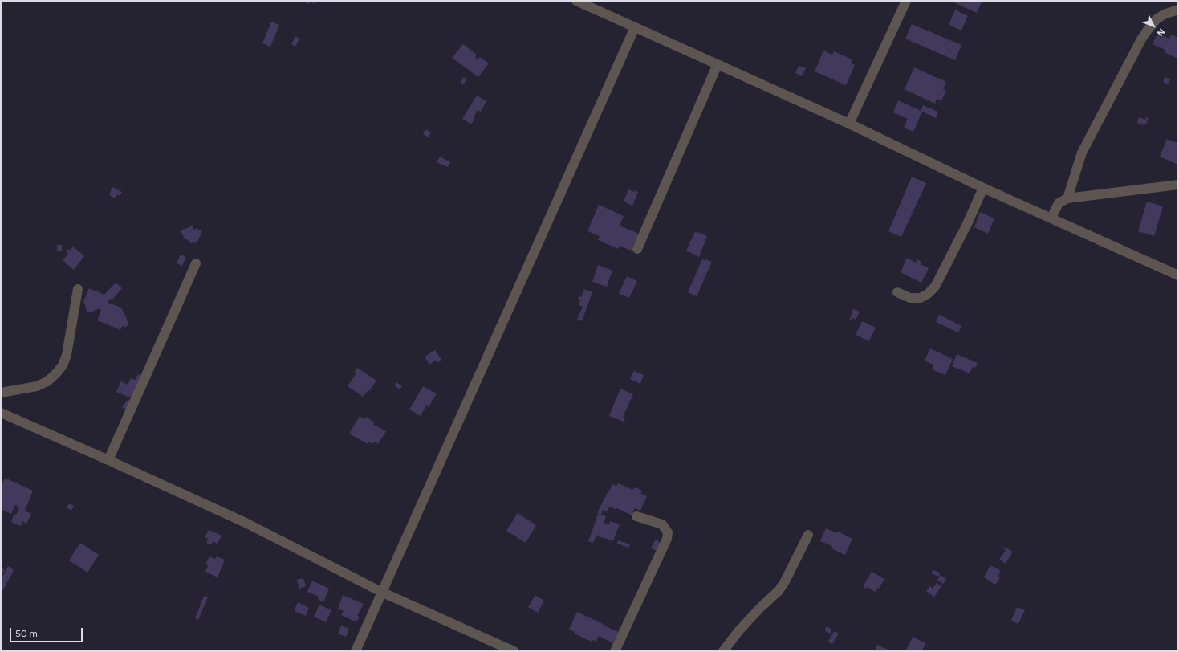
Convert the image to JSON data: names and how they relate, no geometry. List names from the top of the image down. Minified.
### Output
{"scale_bar":"50 m","north":"bottom right"}
